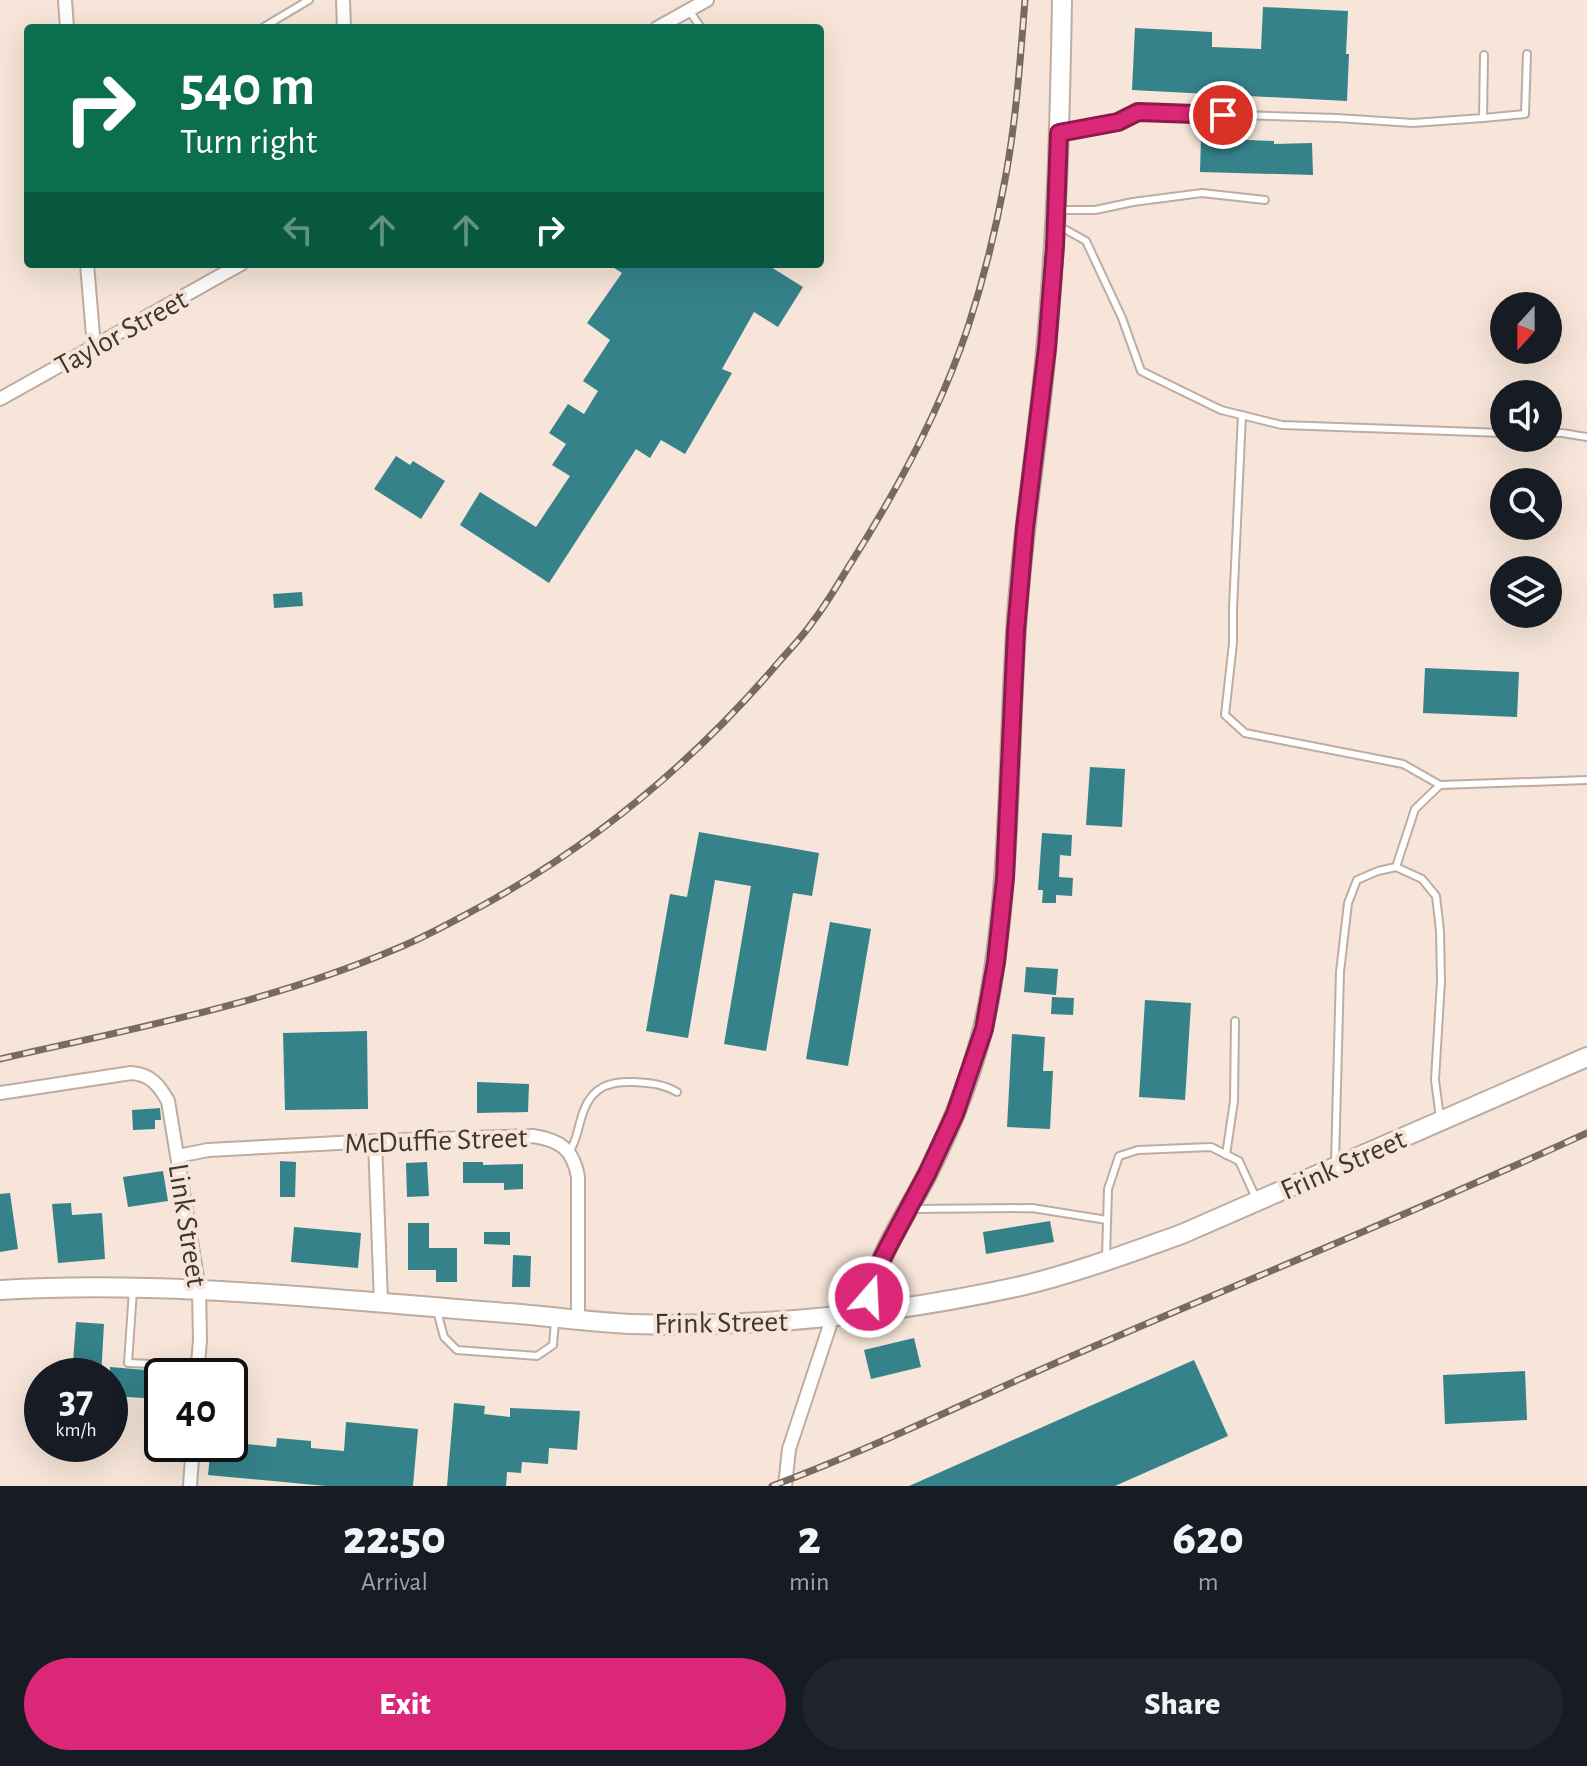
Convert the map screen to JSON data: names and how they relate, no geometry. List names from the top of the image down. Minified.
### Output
{"streets":{"main road":["Frink Street"],"street":["Taylor Street","McDuffie Street","Link Street"]},"crossings":[["McDuffie Street","Frink Street"],["McDuffie Street","Link Street"],["Frink Street","Link Street"]],"north":"bottom","page":{"turn":["540 m","Turn right"],"speed":"37 km/h","limit":"40","eta":["22:50","Arrival","2","min","620","m"],"buttons":["Exit","Share"]}}
